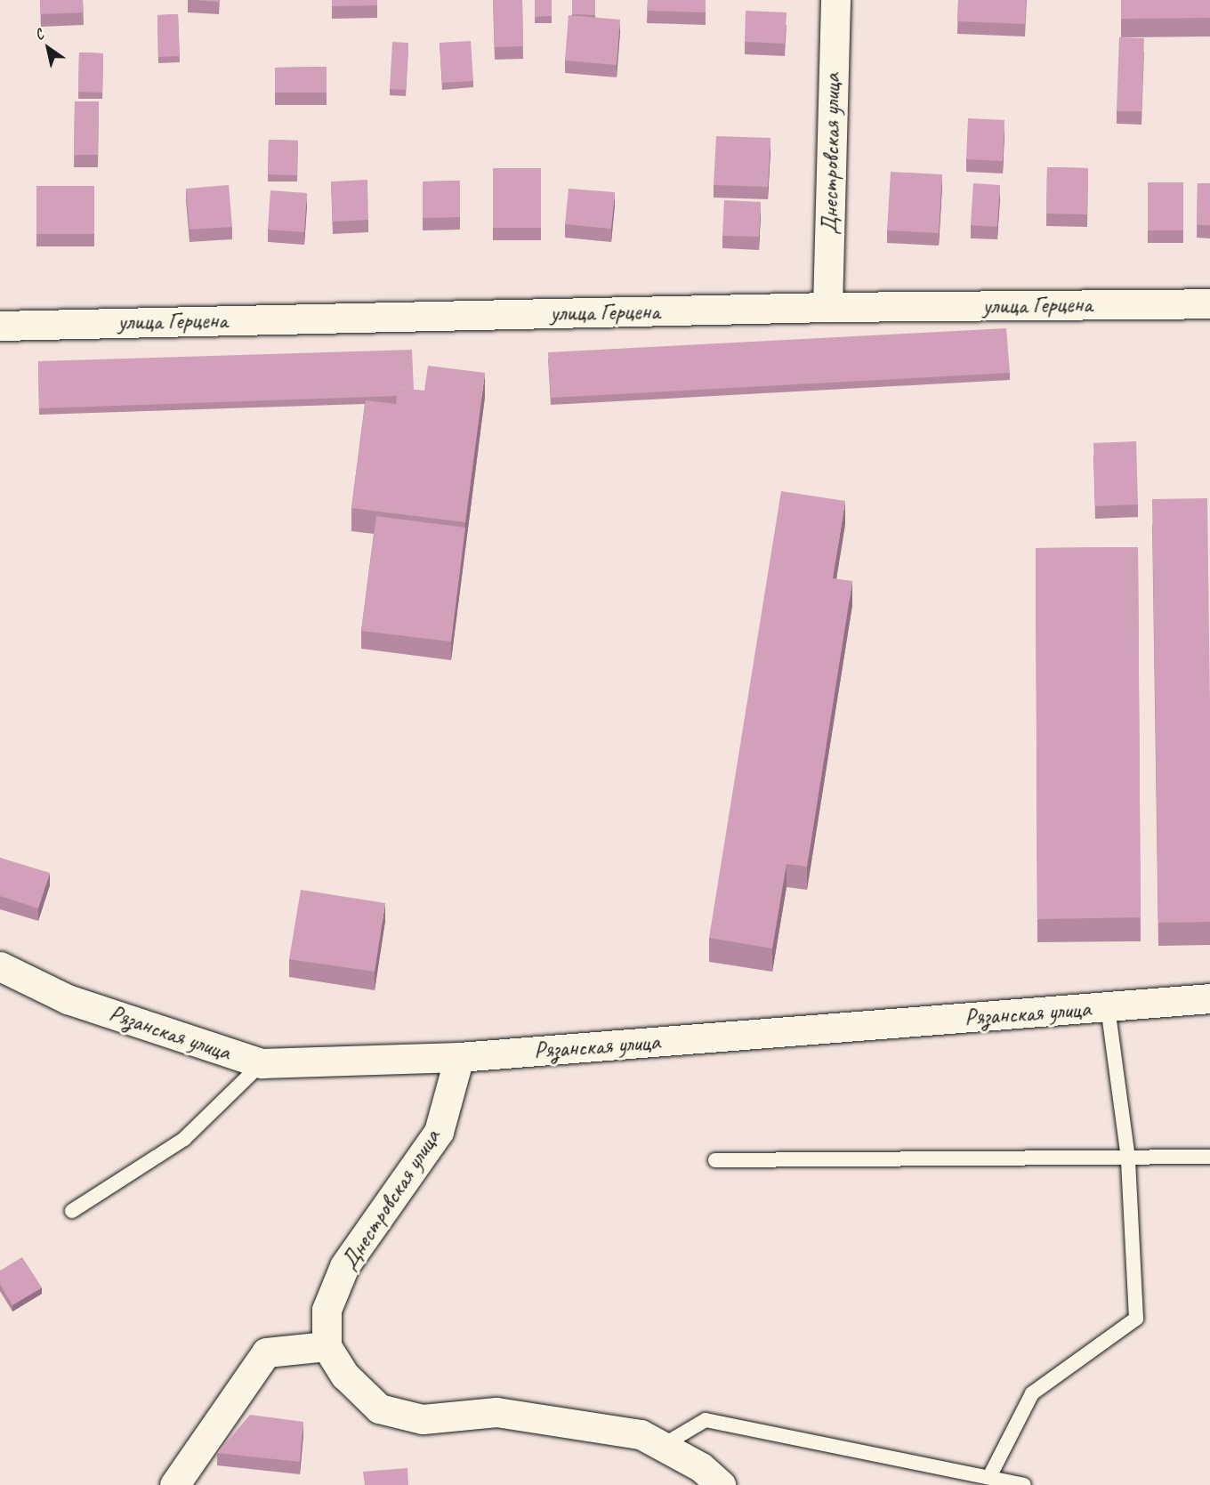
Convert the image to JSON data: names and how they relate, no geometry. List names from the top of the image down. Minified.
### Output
{"streets":{"street":["Днестровская улица","улица Герцена","Рязанская улица"]},"crossings":[["Днестровская улица","улица Герцена"],["Днестровская улица","Рязанская улица"]],"north":"top left"}
